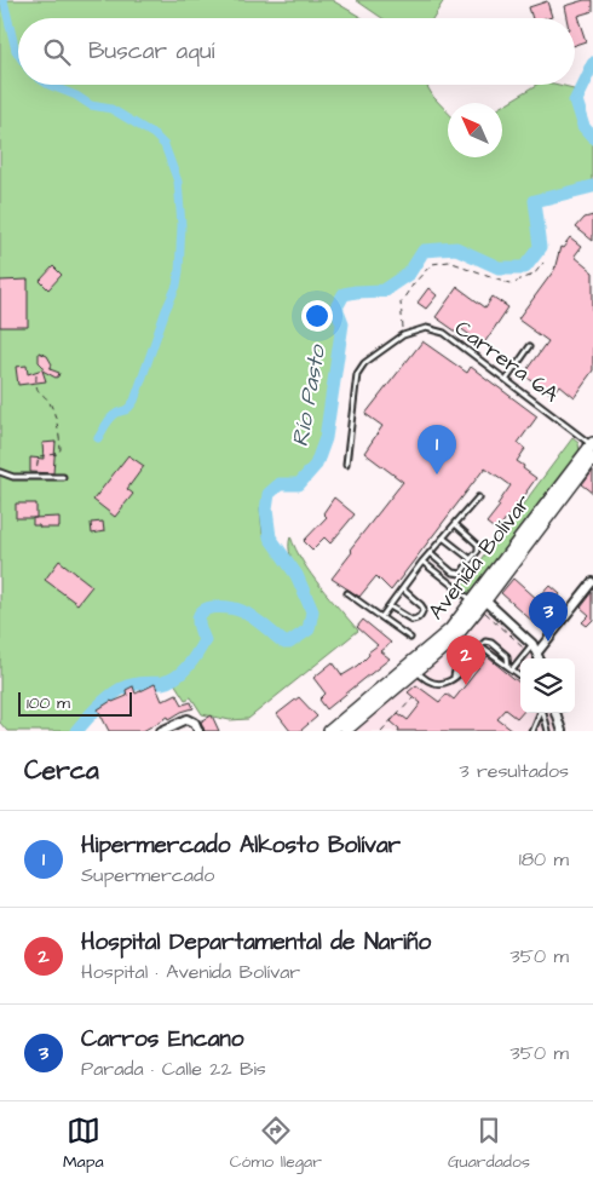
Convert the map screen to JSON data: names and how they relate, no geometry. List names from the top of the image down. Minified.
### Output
{"streets":{"main road":["Avenida Bolívar"],"lane":["Carrera 6A"]},"crossings":[["Carrera 6A","Avenida Bolívar"]],"water":["Río Pasto"],"scale_bar":"100 m","north":"top left","page":{"search":"Buscar aquí","pins":["1","3","2"],"scale":"100 m","heading":["Cerca","3 resultados"],"list":[{"mark":"1","name":"Hipermercado Alkosto Bolívar","note":"Supermercado","value":"180 m"},{"mark":"2","name":"Hospital Departamental de Nariño","note":"Hospital · Avenida Bolívar","value":"350 m"},{"mark":"3","name":"Carros Encano","note":"Parada · Calle 22 Bis","value":"350 m"}],"nav":["Mapa","Cómo llegar","Guardados"]}}
